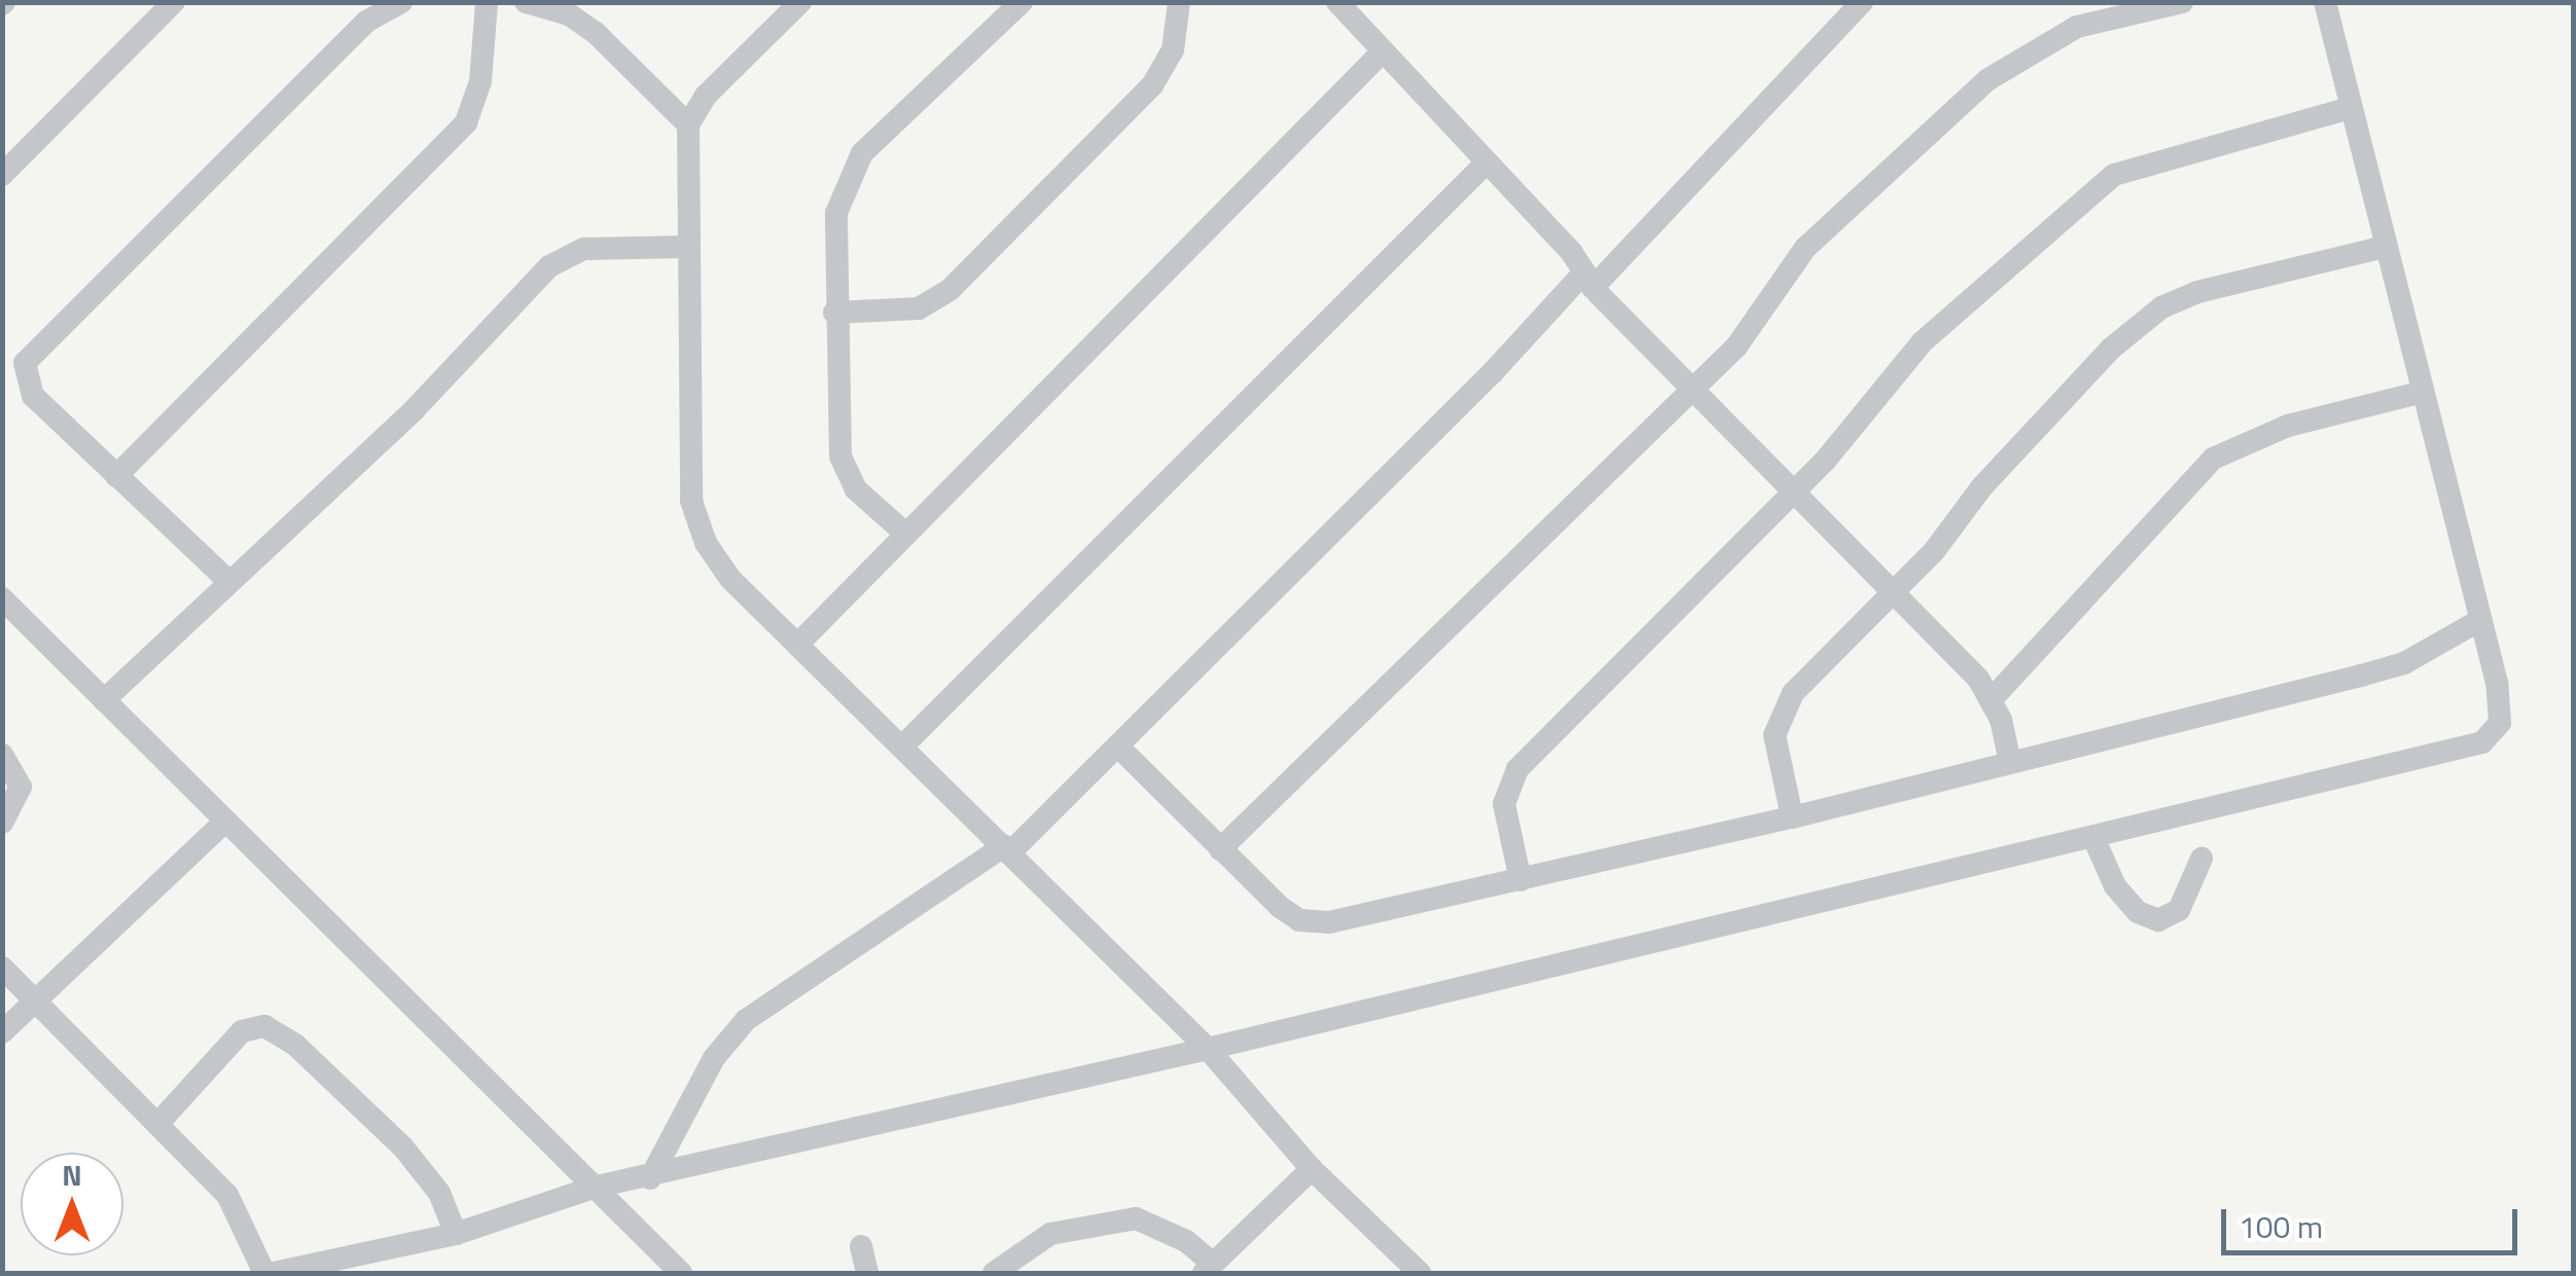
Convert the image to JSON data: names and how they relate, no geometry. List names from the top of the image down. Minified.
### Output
{"scale_bar":"100 m","north":"top"}
